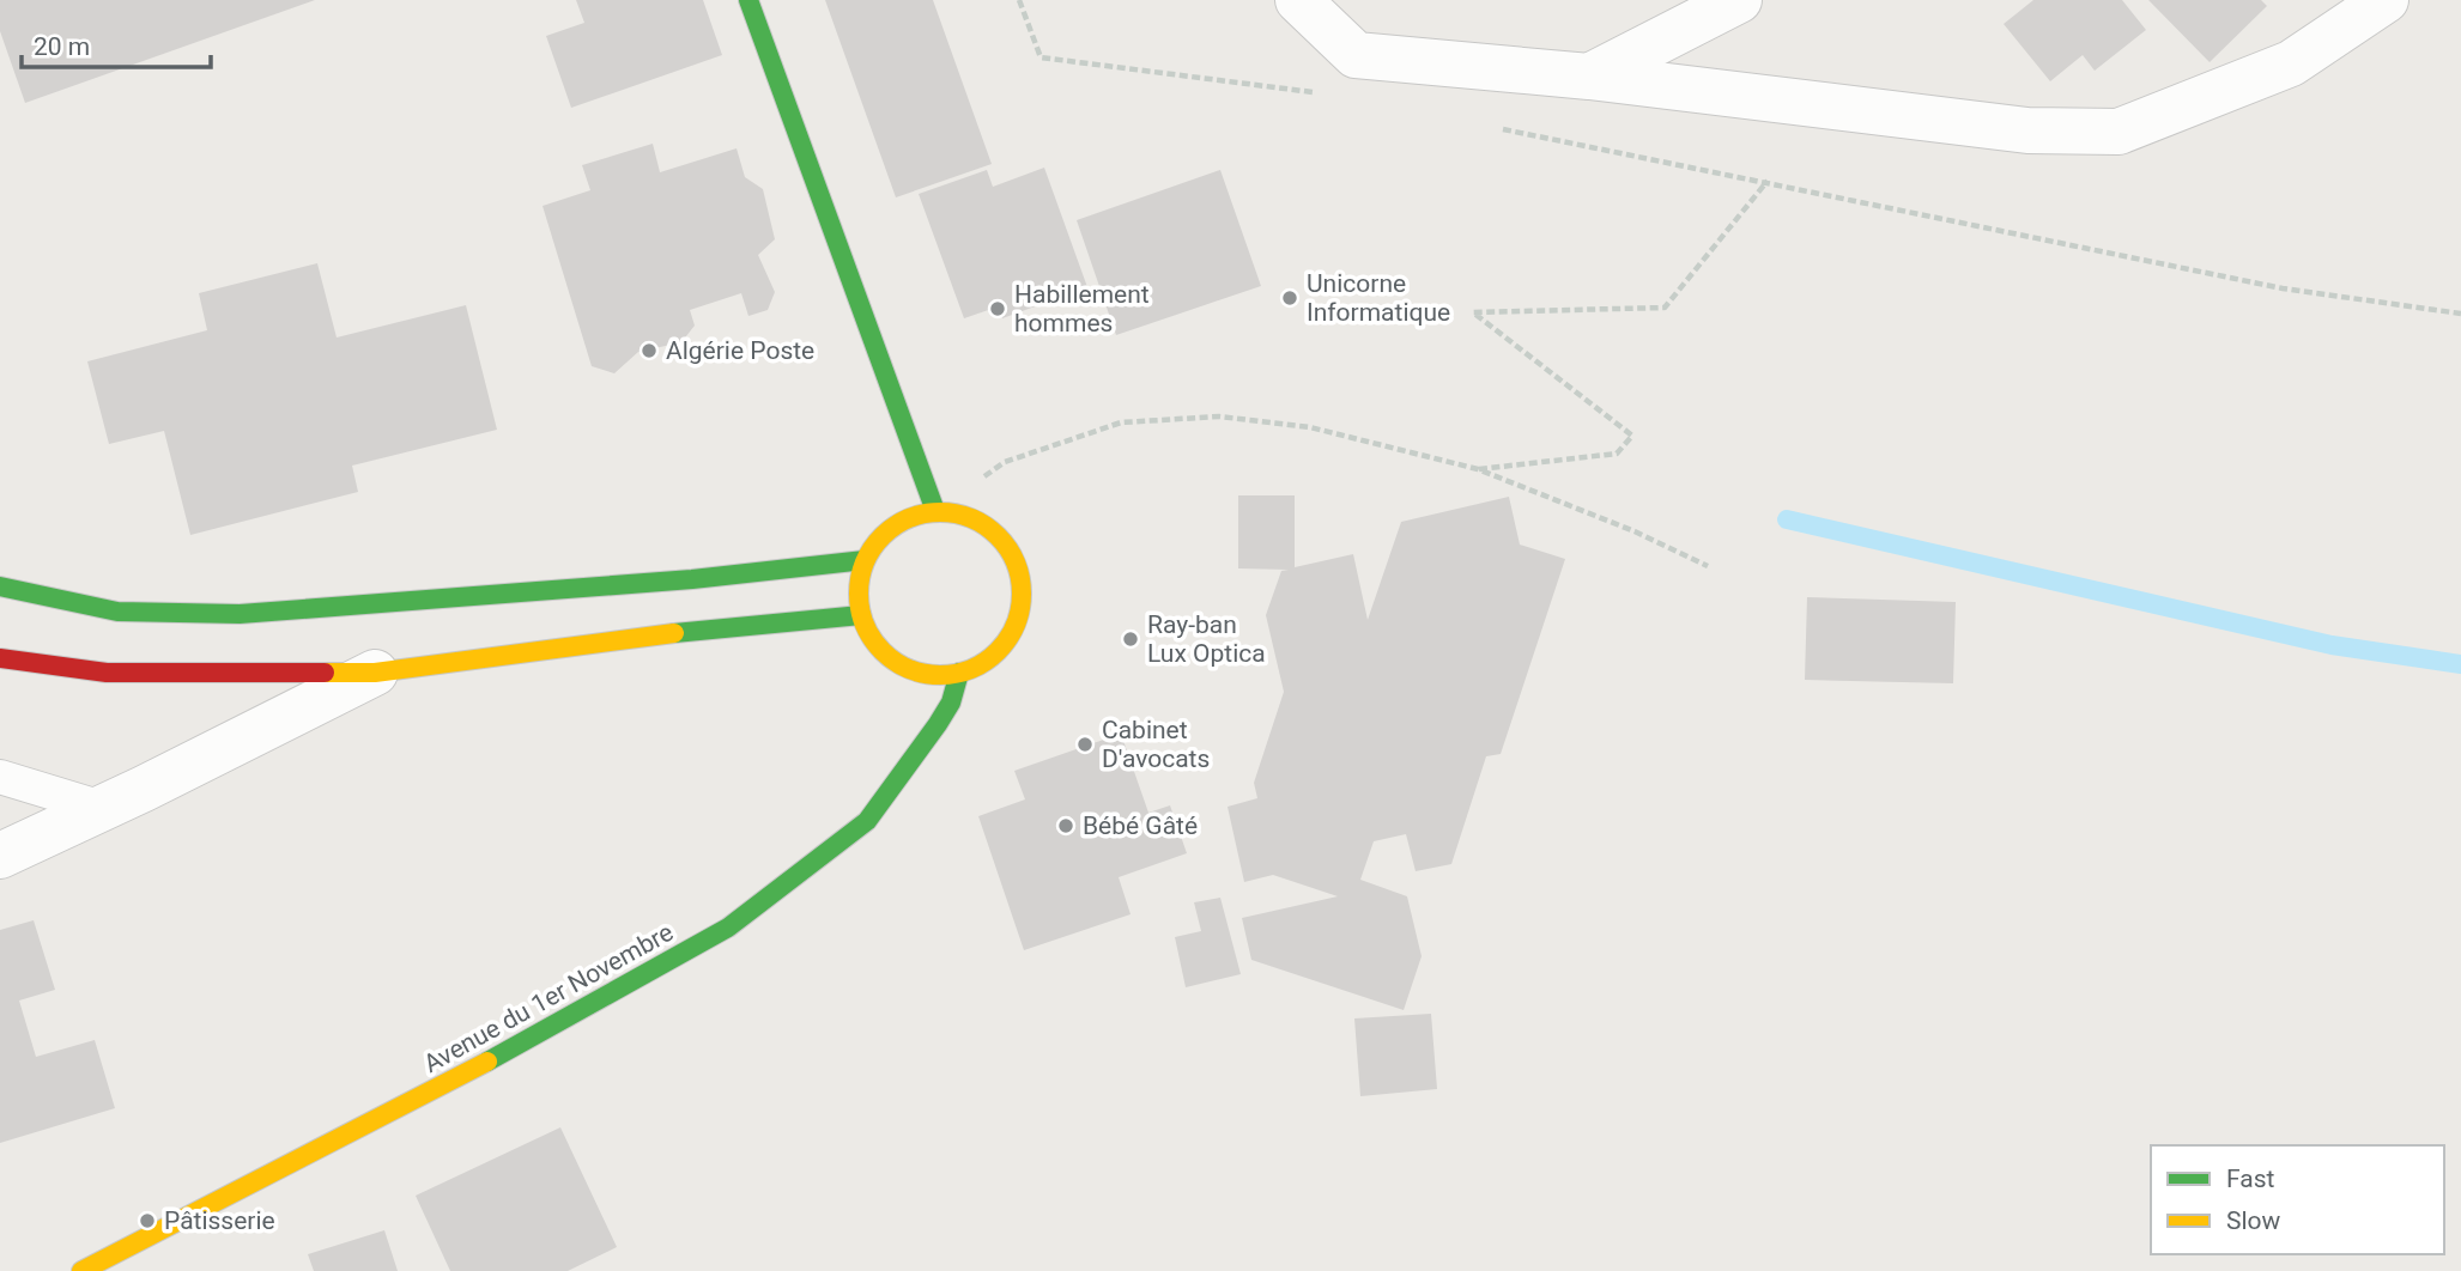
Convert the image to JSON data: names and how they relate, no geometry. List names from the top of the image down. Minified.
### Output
{"streets":{"street":["Avenue du 1er Novembre"]},"places":["Unicorne Informatique","Habillement hommes","Algérie Poste","Ray-ban Lux Optica","Cabinet D'avocats","Bébé Gâté","Pâtisserie"],"legend":["Fast","Slow"],"scale_bar":"20 m"}
